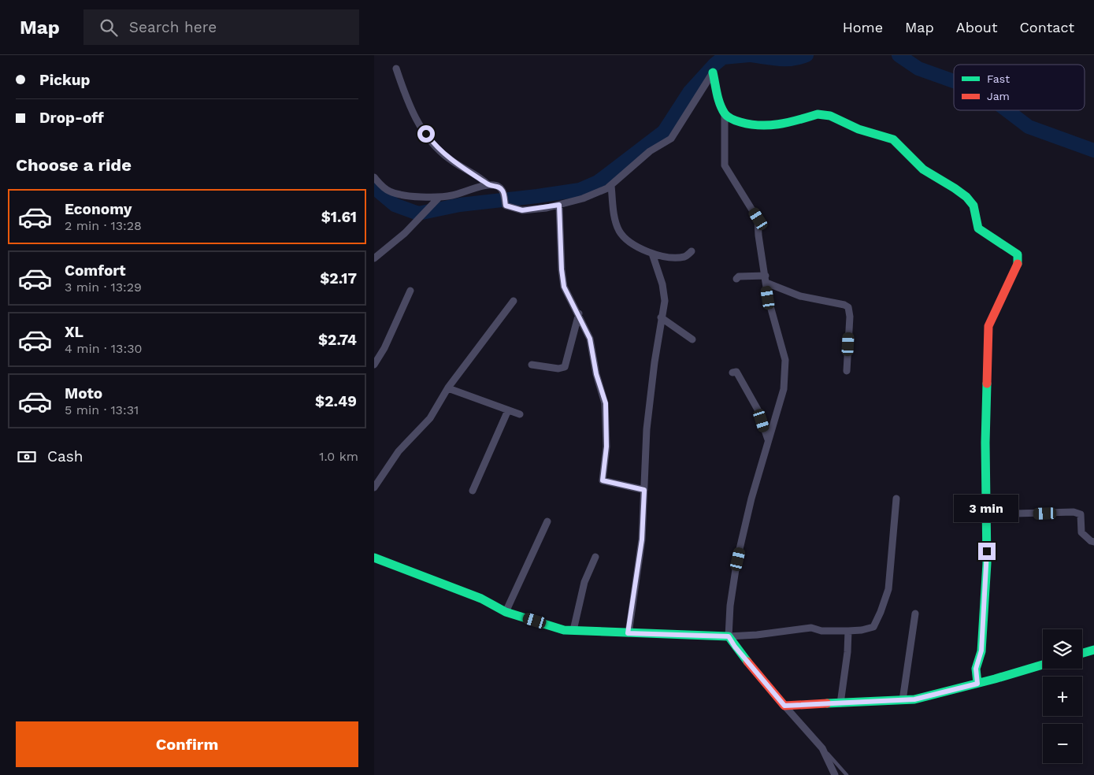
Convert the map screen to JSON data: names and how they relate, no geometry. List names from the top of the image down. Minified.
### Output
{"legend":["Fast","Jam"],"page":{"header":"Map","search":"Search here","nav":["Home","Map","About","Contact"],"banner":["Pickup","Drop-off"],"heading":"Choose a ride","list":[{"name":"Economy","note":"2 min · 13:28","value":"$1.61"},{"name":"Comfort","note":"3 min · 13:29","value":"$2.17"},{"name":"XL","note":"4 min · 13:30","value":"$2.74"},{"name":"Moto","note":"5 min · 13:31","value":"$2.49"}],"pay":["Cash","1.0 km"],"bubble":"3 min","map_buttons":["+","−"],"buttons":"Confirm"}}
